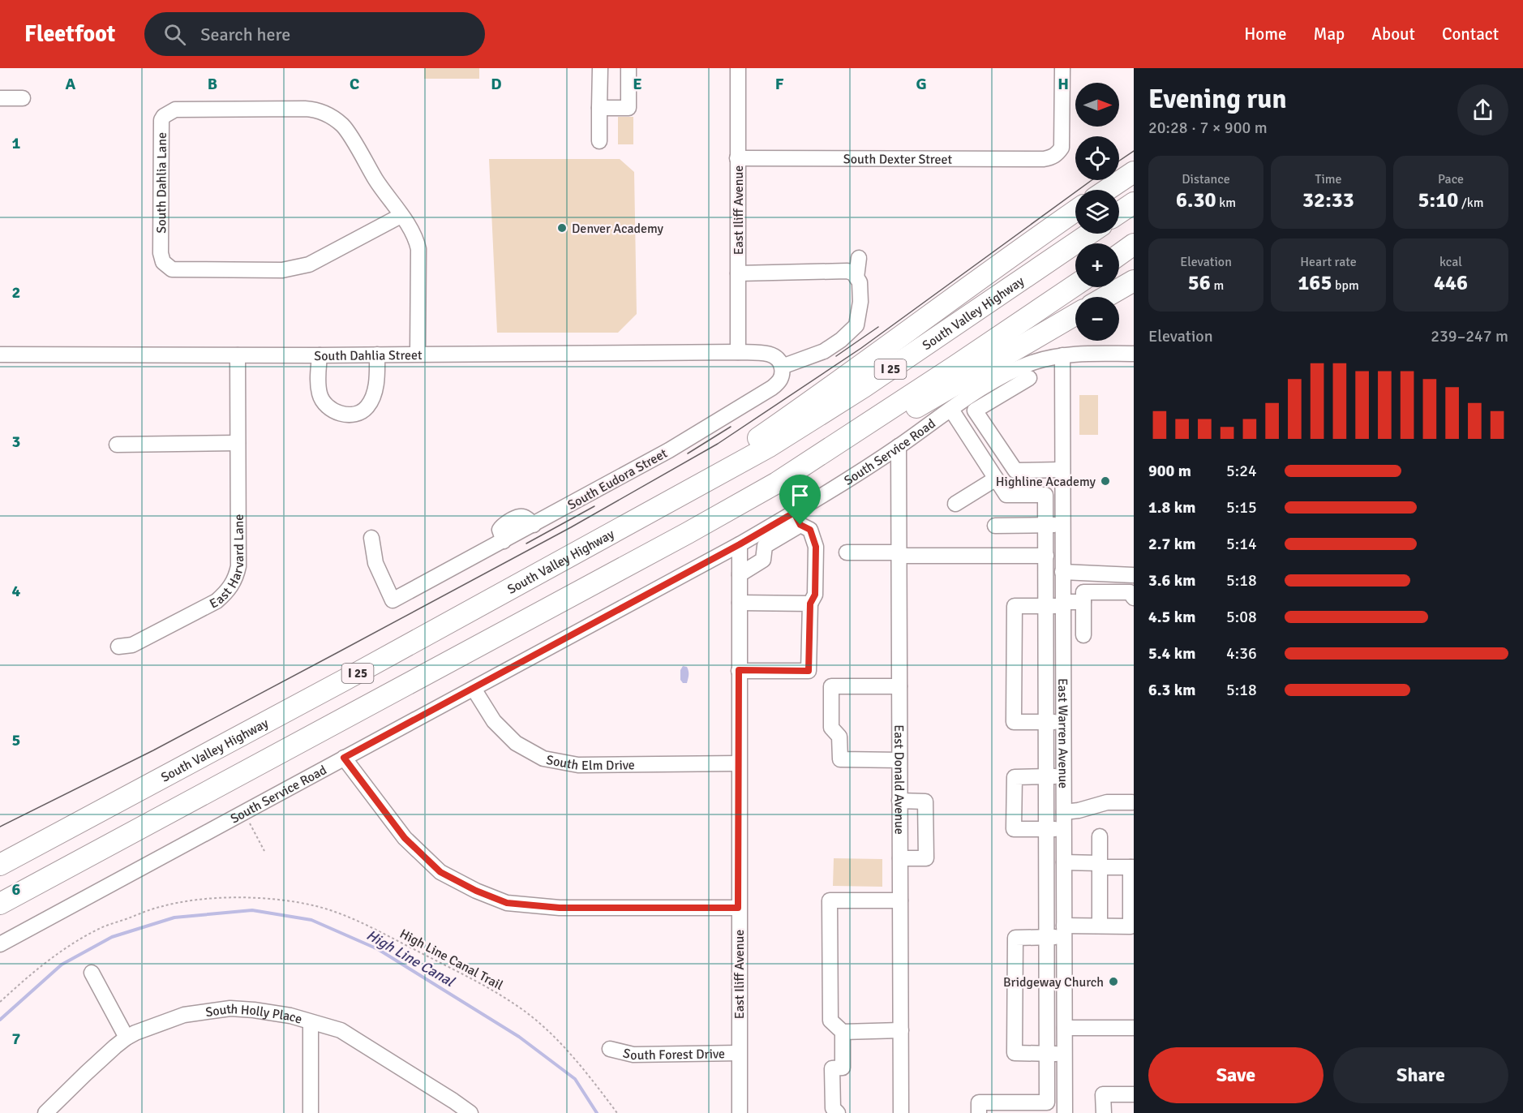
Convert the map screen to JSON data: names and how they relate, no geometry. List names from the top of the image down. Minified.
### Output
{"streets":{"highway":["South Valley Highway","I 25"],"street":["South Dexter Street","South Dahlia Lane","East Iliff Avenue","South Dahlia Street","South Service Road","South Eudora Street","East Harvard Lane","East Warren Avenue","South Elm Drive","East Donald Avenue","South Holly Place","South Forest Drive"],"path":["High Line Canal Trail"]},"crossings":[["South Dexter Street","East Iliff Avenue"],["South Dahlia Lane","South Dahlia Street"],["East Iliff Avenue","South Dahlia Street"],["East Iliff Avenue","South Service Road"],["East Iliff Avenue","South Elm Drive"],["East Iliff Avenue","South Forest Drive"],["South Dahlia Street","East Harvard Lane"],["South Service Road","East Warren Avenue"],["South Service Road","South Elm Drive"],["South Service Road","East Donald Avenue"]],"water":["High Line Canal"],"places":["Denver Academy","Highline Academy","Bridgeway Church"],"north":"right","page":{"header":"Fleetfoot","search":"Search here","nav":["Home","Map","About","Contact"],"heading":["Evening run","20:28 · 7 × 900 m"],"map_buttons":["+","−"],"stats":[["Distance","6.30 km"],["Time","32:33"],["Pace","5:10 /km"],["Elevation","56 m"],["Heart rate","165 bpm"],["kcal","446"]],"chart":["Elevation","239–247 m"],"list":[{"name":"900 m","note":"5:24"},{"name":"1.8 km","note":"5:15"},{"name":"2.7 km","note":"5:14"},{"name":"3.6 km","note":"5:18"},{"name":"4.5 km","note":"5:08"},{"name":"5.4 km","note":"4:36"},{"name":"6.3 km","note":"5:18"}],"buttons":["Save","Share"]},"grid":{"columns":["A","B","C","D","E","F","G","H"],"rows":["1","2","3","4","5","6","7"]}}
